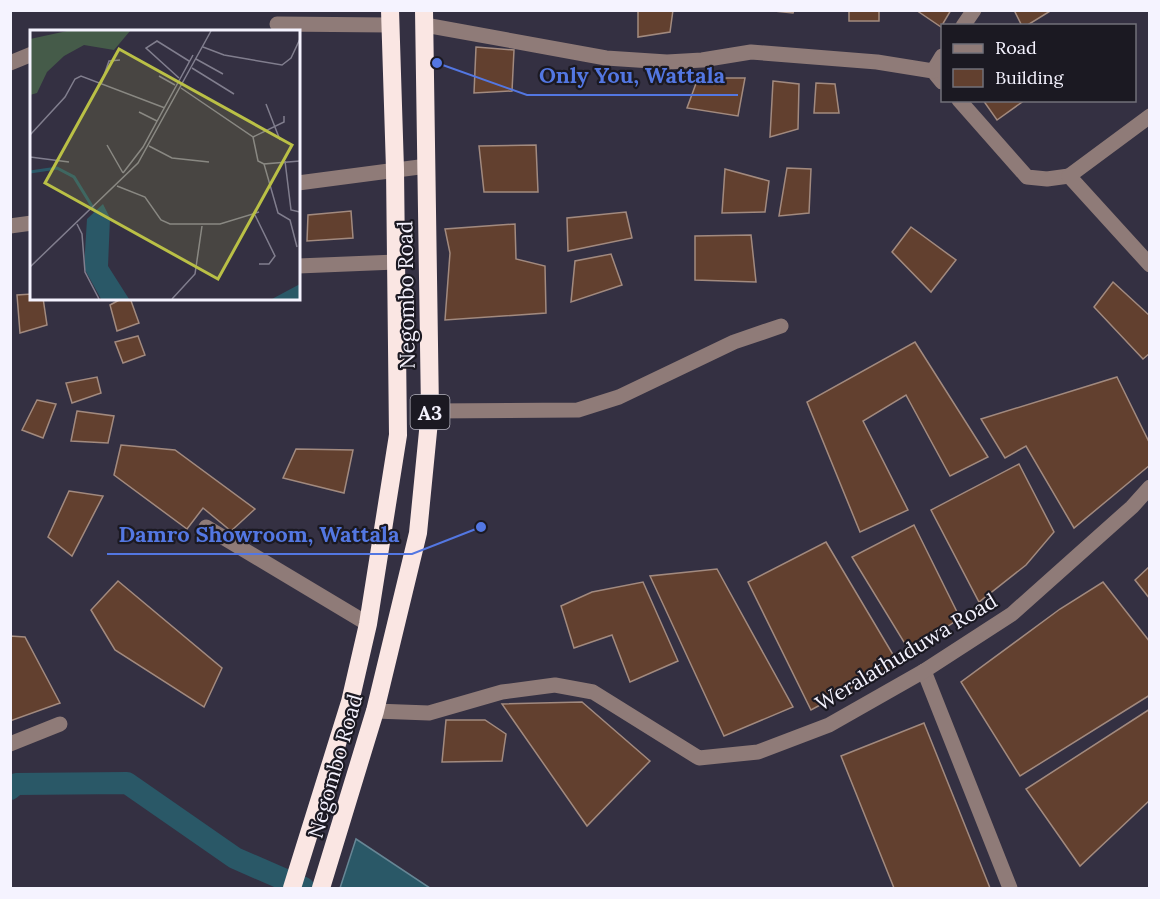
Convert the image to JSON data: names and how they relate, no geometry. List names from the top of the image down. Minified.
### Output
{"streets":{"highway":["Negombo Road","A3"],"street":["Weralathuduwa Road"]},"crossings":[["Negombo Road","Weralathuduwa Road"]],"places":["Only You, Wattala","Damro Showroom, Wattala"],"legend":["Road","Building"]}
